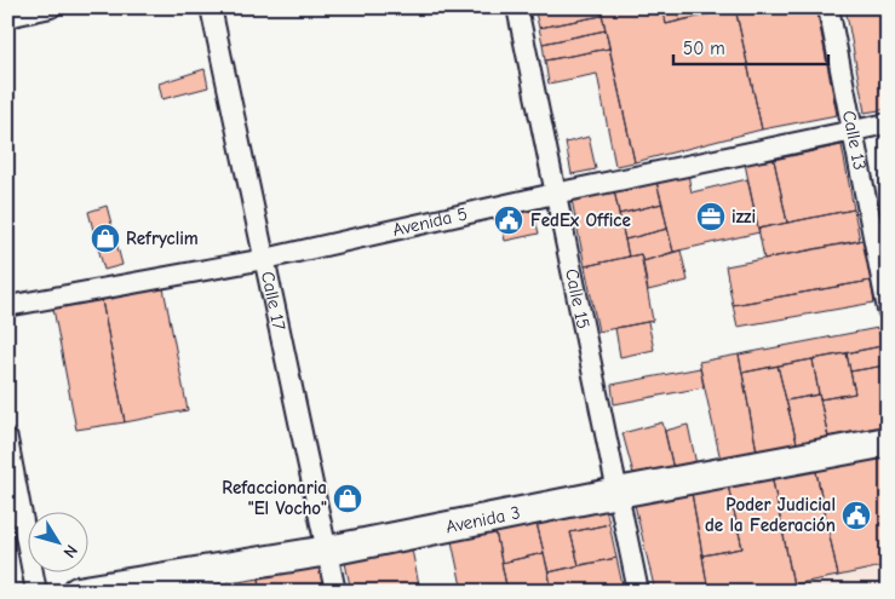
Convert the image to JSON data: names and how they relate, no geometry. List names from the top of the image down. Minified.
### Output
{"streets":{"main road":["Avenida 3"],"street":["Calle 13","Avenida 5","Calle 17","Calle 15"]},"crossings":[["Calle 13","Avenida 5"],["Avenida 5","Calle 17"],["Avenida 5","Calle 15"],["Calle 17","Avenida 3"],["Calle 15","Avenida 3"]],"places":{"office":["izzi"],"public building":["FedEx Office","Poder Judicial de la Federación"],"shop":["Refryclim","Refaccionaria \"El Vocho\""]},"scale_bar":"50 m","north":"bottom right"}
